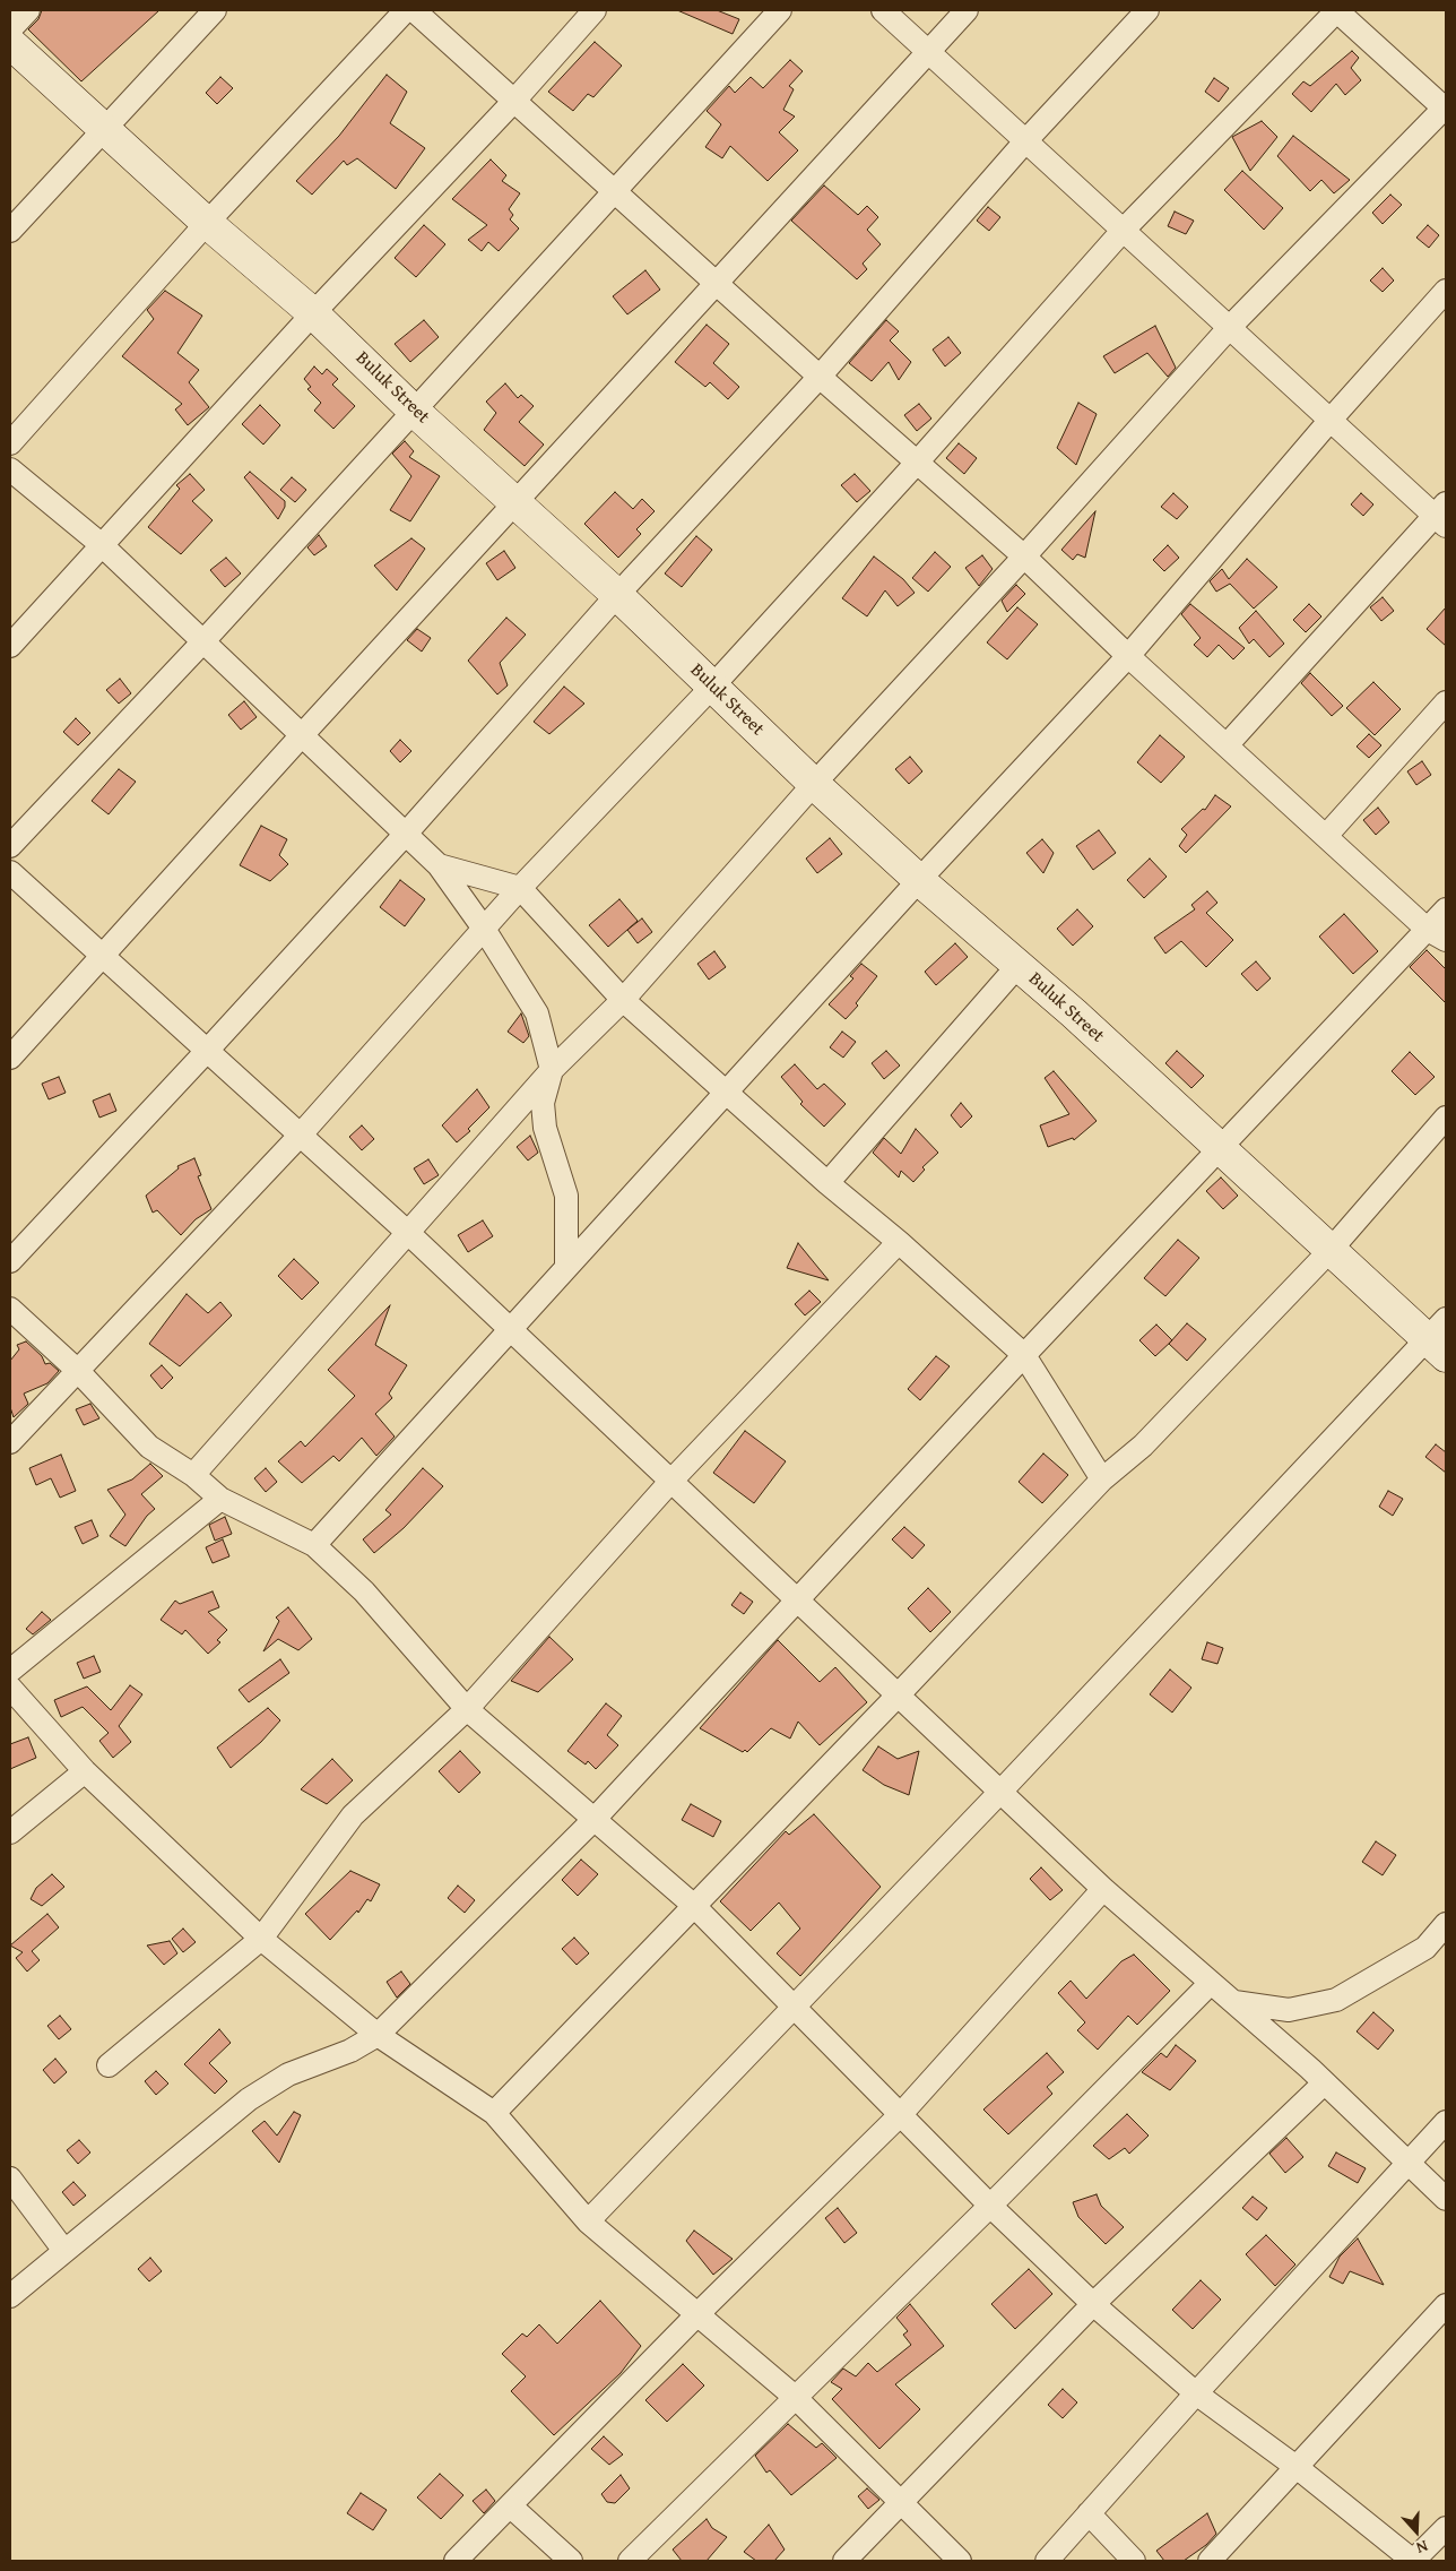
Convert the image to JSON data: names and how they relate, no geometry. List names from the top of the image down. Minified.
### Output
{"streets":{"street":["Buluk Street"]},"north":"bottom"}
